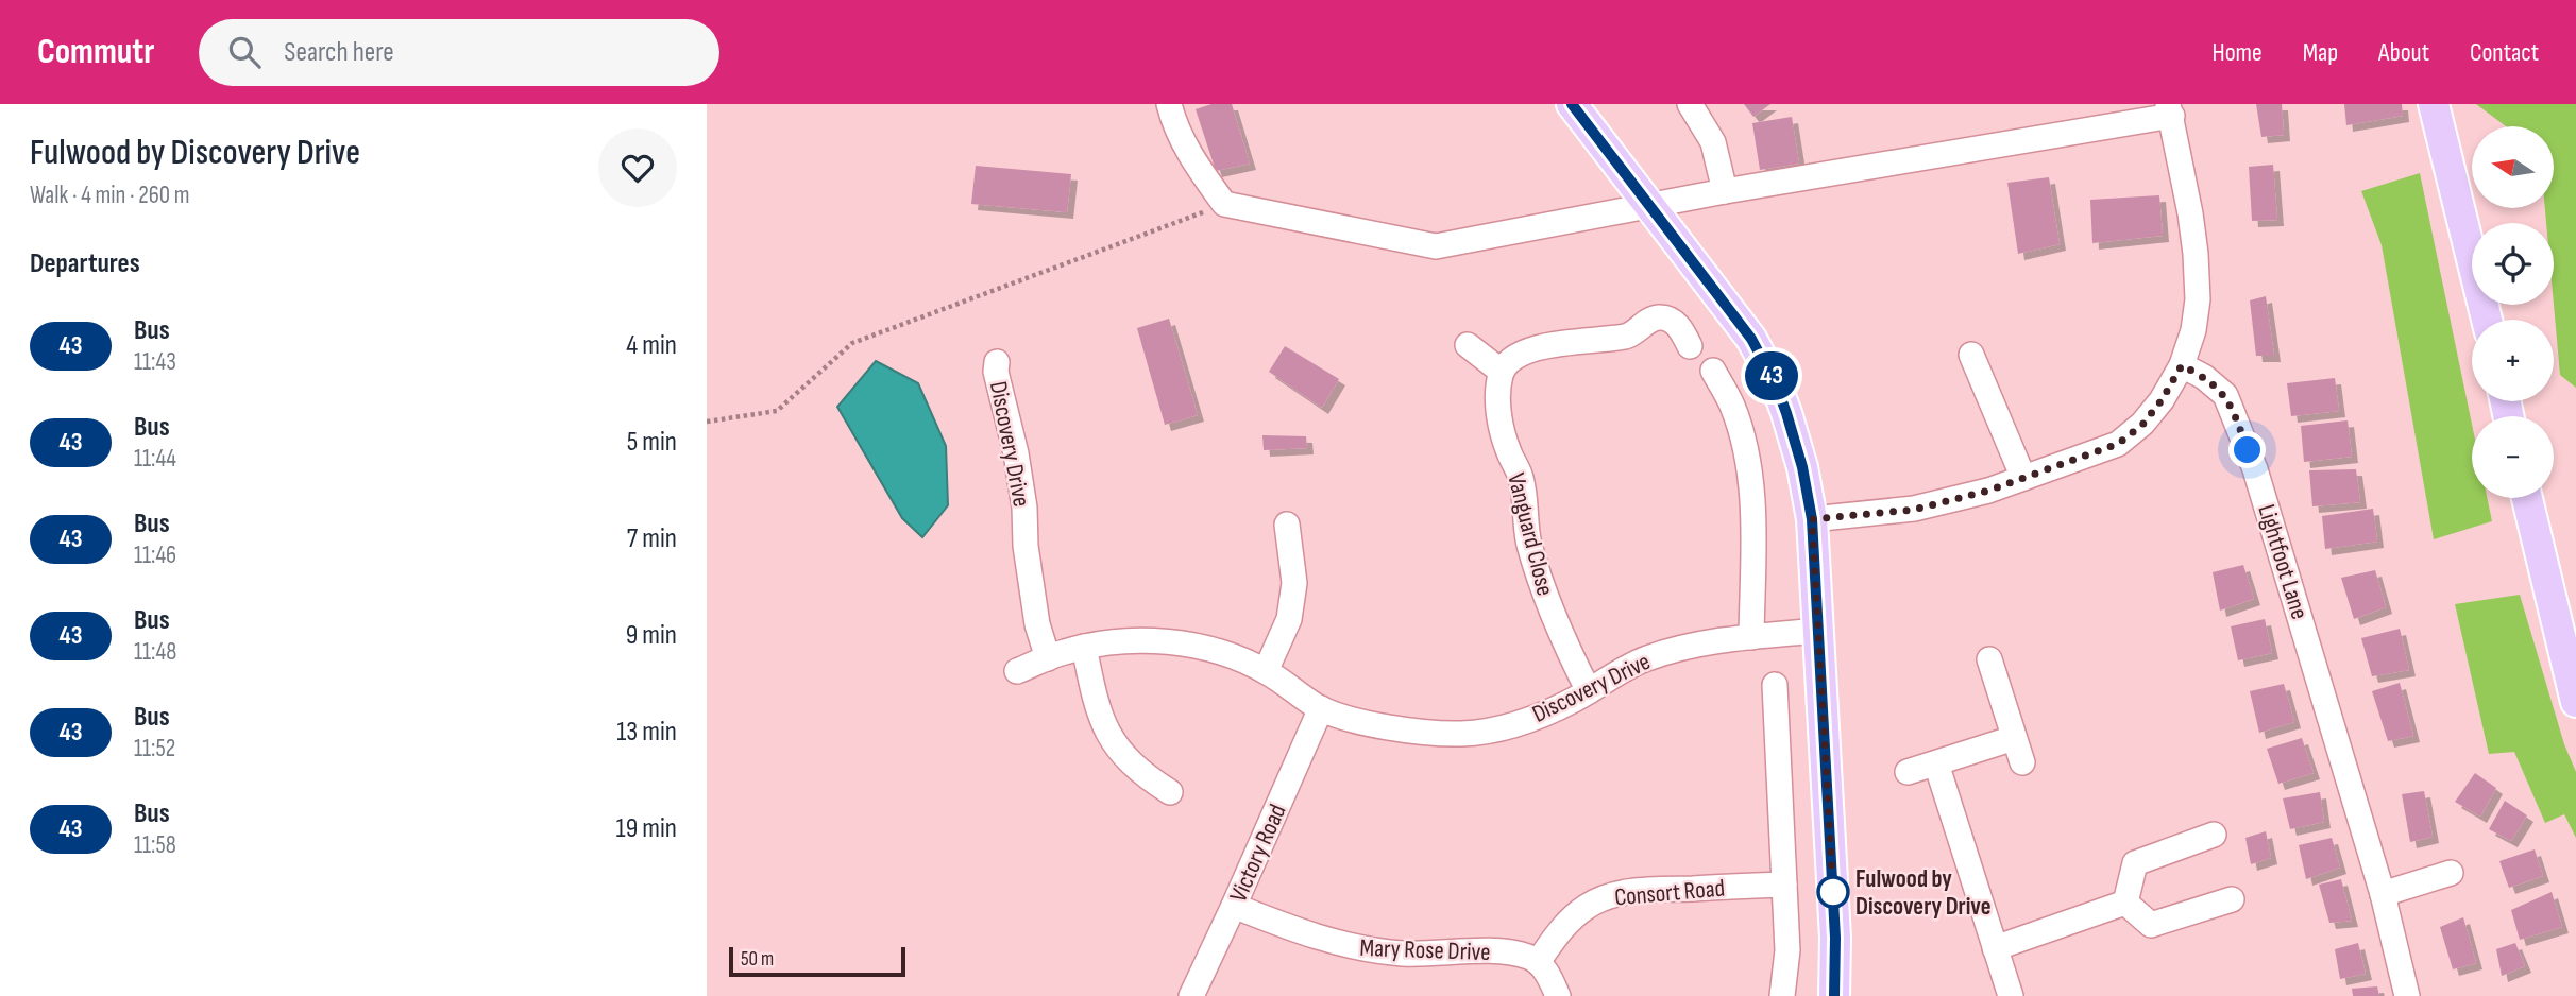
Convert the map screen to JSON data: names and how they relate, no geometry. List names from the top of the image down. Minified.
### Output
{"streets":{"street":["Discovery Drive","Vanguard Close","Lightfoot Lane","Victory Road","Consort Road","Mary Rose Drive"]},"crossings":[["Discovery Drive","Vanguard Close"],["Discovery Drive","Victory Road"],["Victory Road","Mary Rose Drive"],["Consort Road","Mary Rose Drive"]],"places":["Fulwood by Discovery Drive"],"lines":["bus line 43"],"scale_bar":"50 m","north":"left","page":{"header":"Commutr","search":"Search here","nav":["Home","Map","About","Contact"],"heading":[["Fulwood by Discovery Drive","Walk · 4 min · 260 m"],"Departures"],"on_map":"43","map_buttons":["+","−"],"list":[{"mark":"43","name":"Bus","note":"11:43","value":"4 min"},{"mark":"43","name":"Bus","note":"11:44","value":"5 min"},{"mark":"43","name":"Bus","note":"11:46","value":"7 min"},{"mark":"43","name":"Bus","note":"11:48","value":"9 min"},{"mark":"43","name":"Bus","note":"11:52","value":"13 min"},{"mark":"43","name":"Bus","note":"11:58","value":"19 min"}],"scale":"50 m"}}
